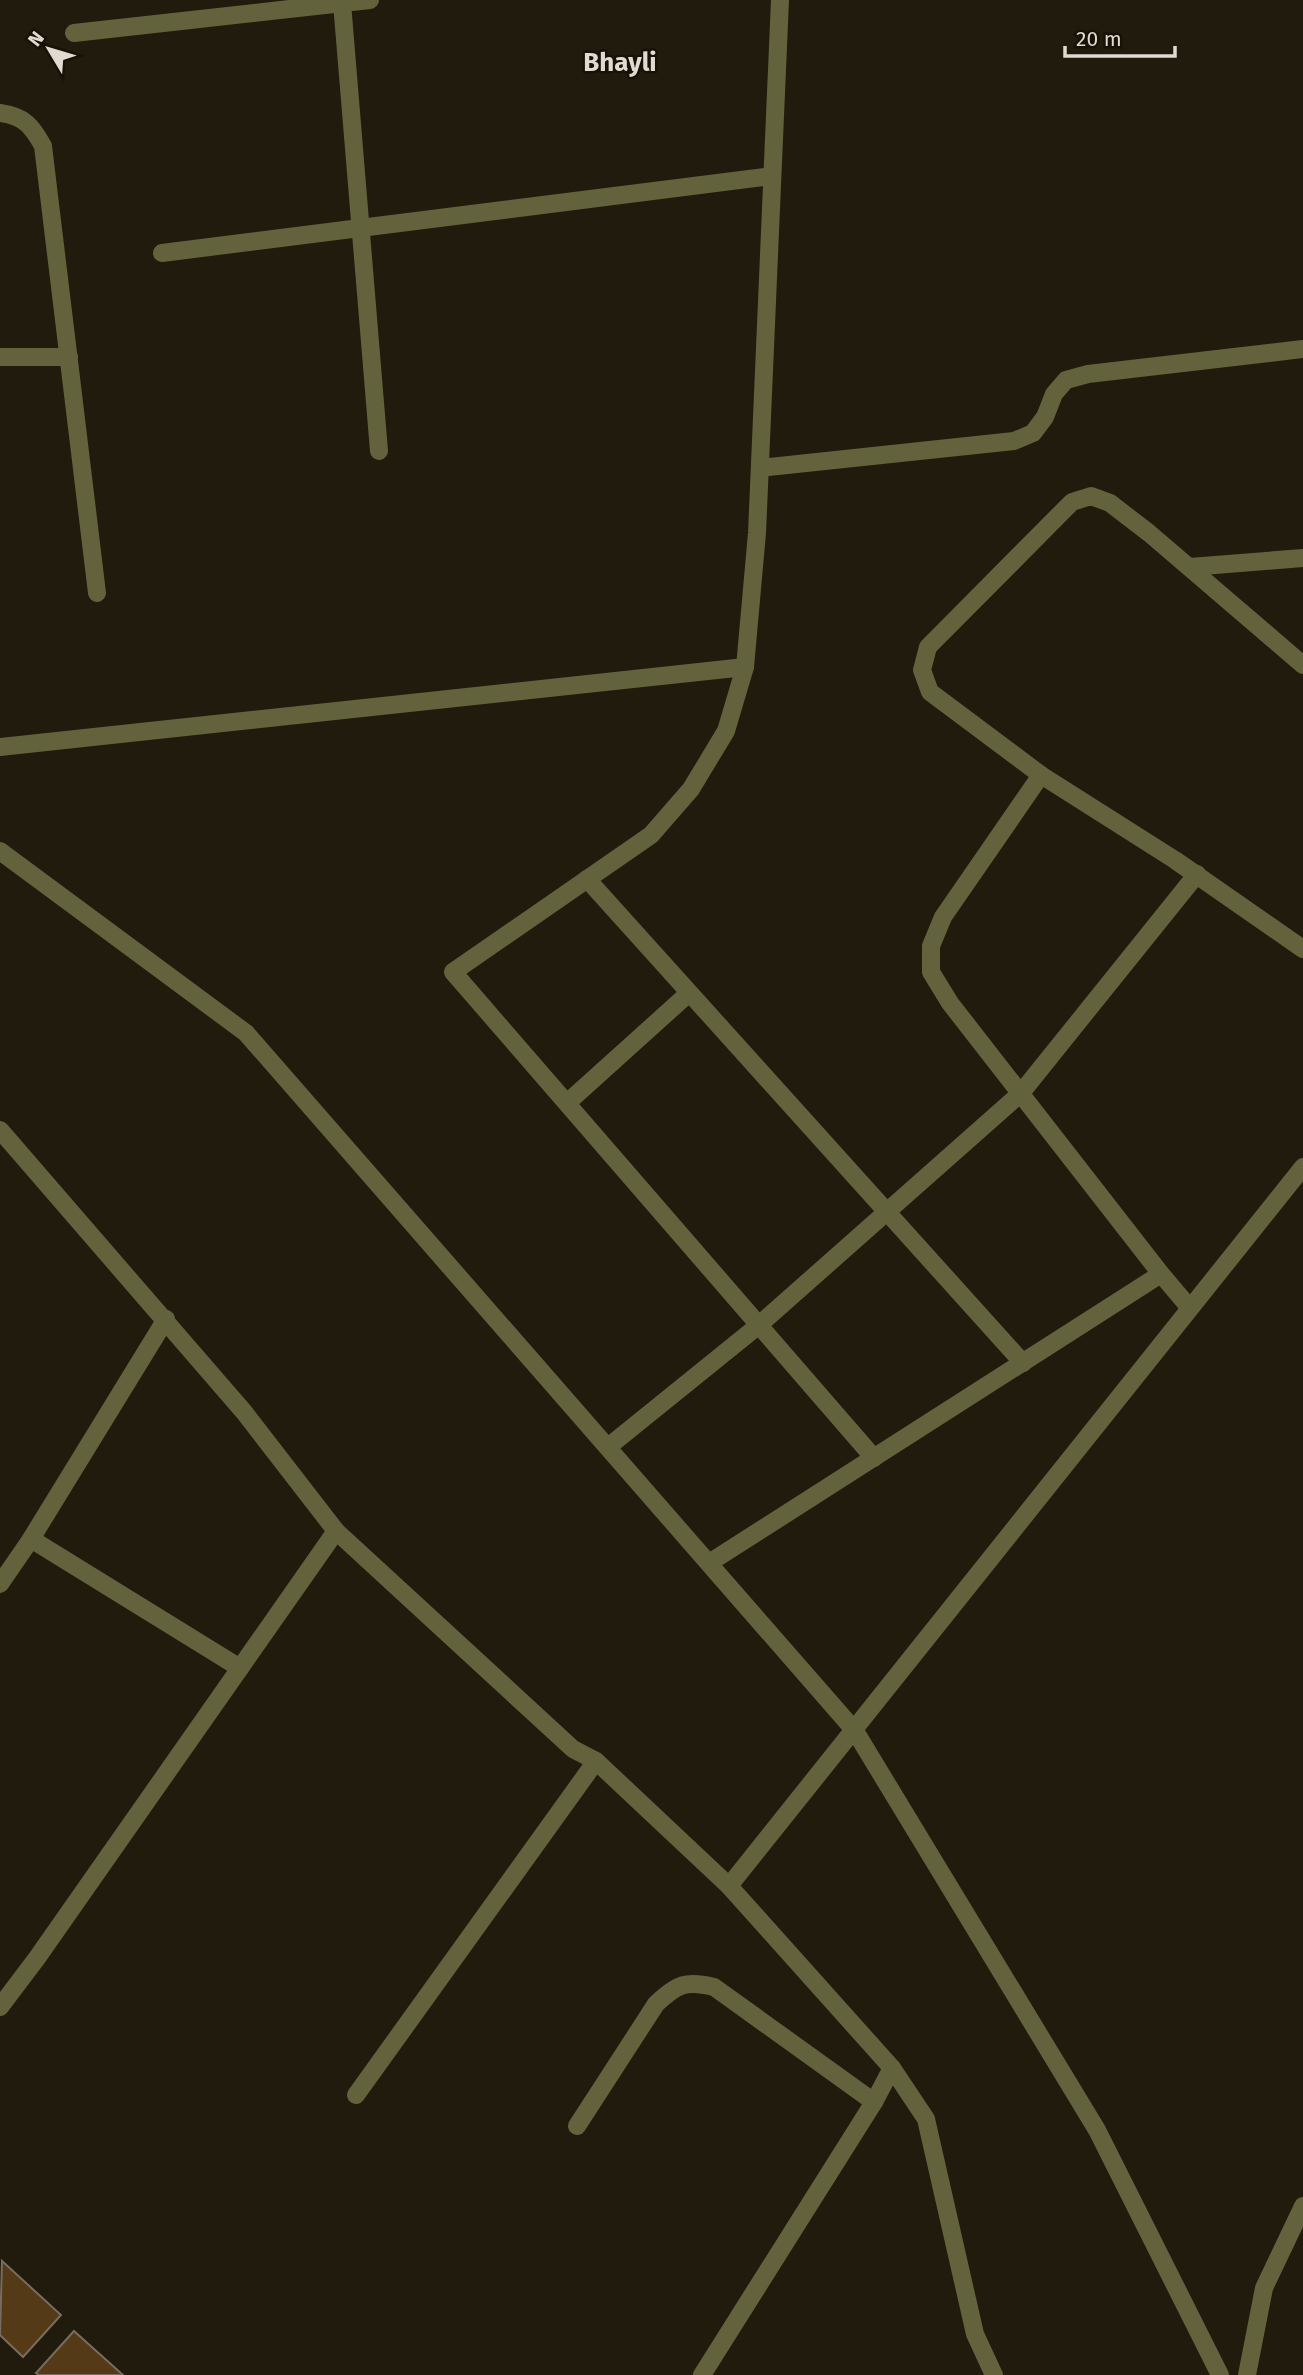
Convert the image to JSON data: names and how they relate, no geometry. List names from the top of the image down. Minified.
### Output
{"districts":["Bhayli"],"scale_bar":"20 m","north":"top left"}
